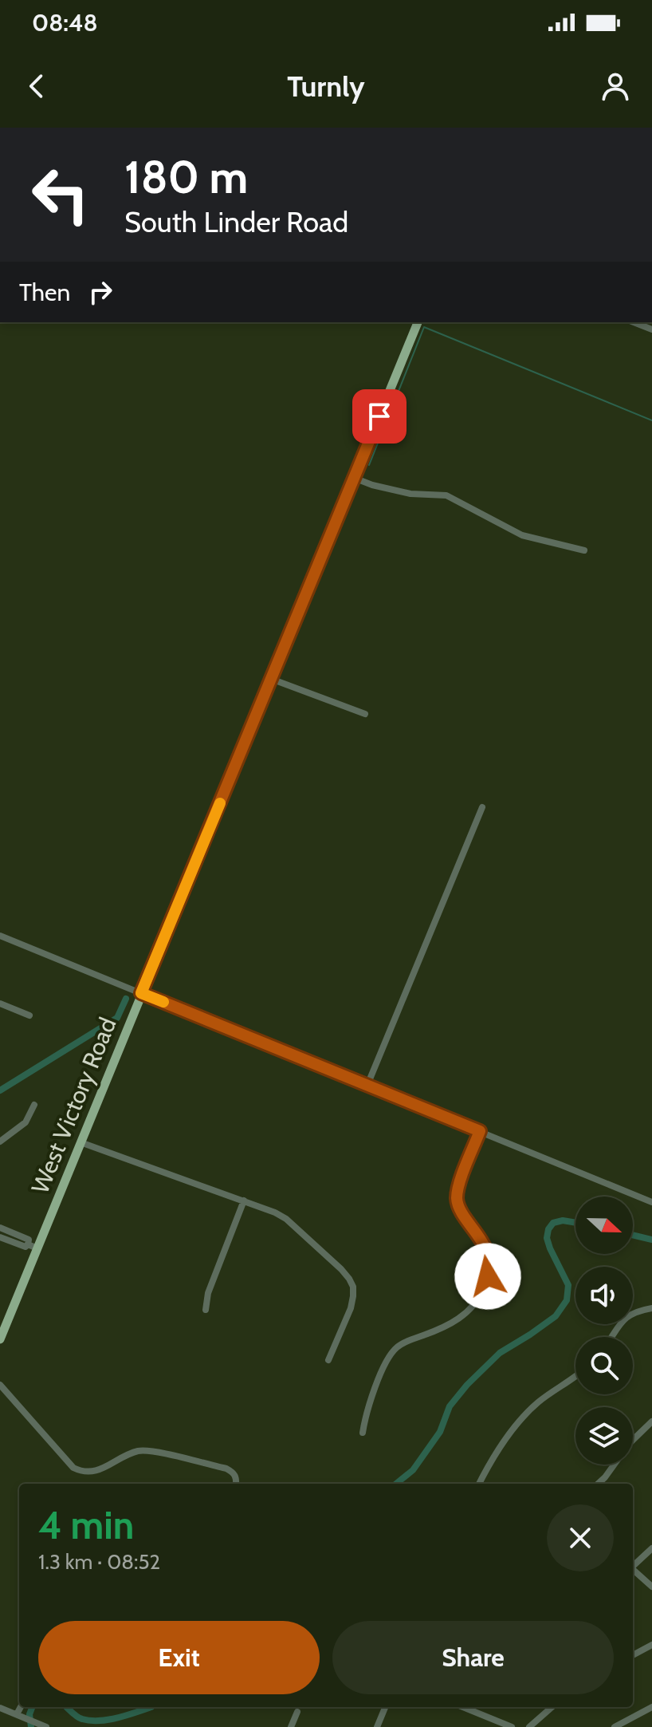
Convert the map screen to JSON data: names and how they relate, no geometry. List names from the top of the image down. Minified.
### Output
{"streets":{"main road":["West Victory Road"]},"north":"right","page":{"status":"08:48","header":"Turnly","turn":["180 m","South Linder Road"],"then":"Then","heading":["4 min","1.3 km · 08:52"],"buttons":["Exit","Share"]}}
